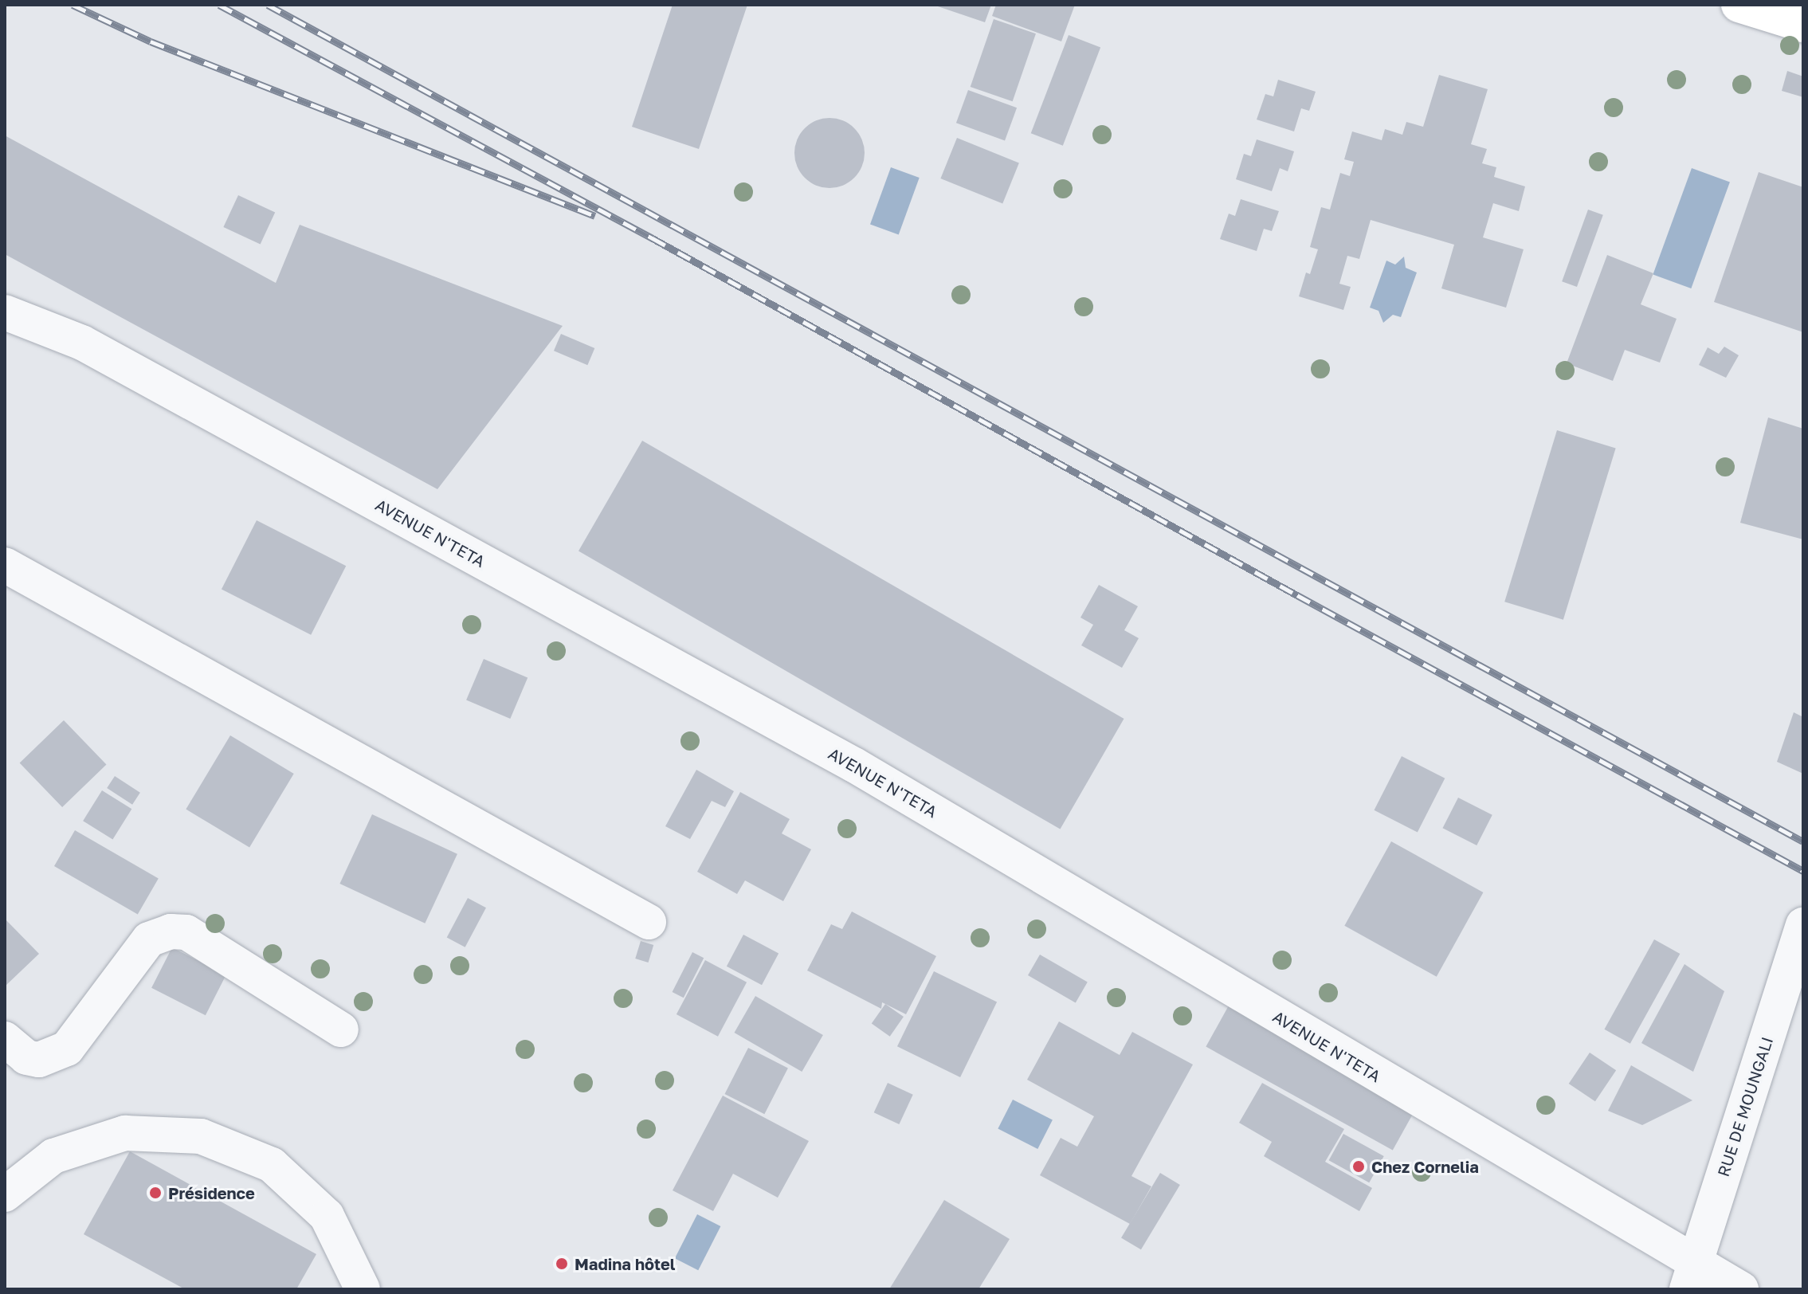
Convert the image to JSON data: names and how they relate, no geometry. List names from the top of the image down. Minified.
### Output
{"streets":{"street":["AVENUE N'TETA","RUE DE MOUNGALI"]},"crossings":[["AVENUE N'TETA","RUE DE MOUNGALI"]],"places":["Chez Cornelia","Présidence","Madina hôtel"]}
